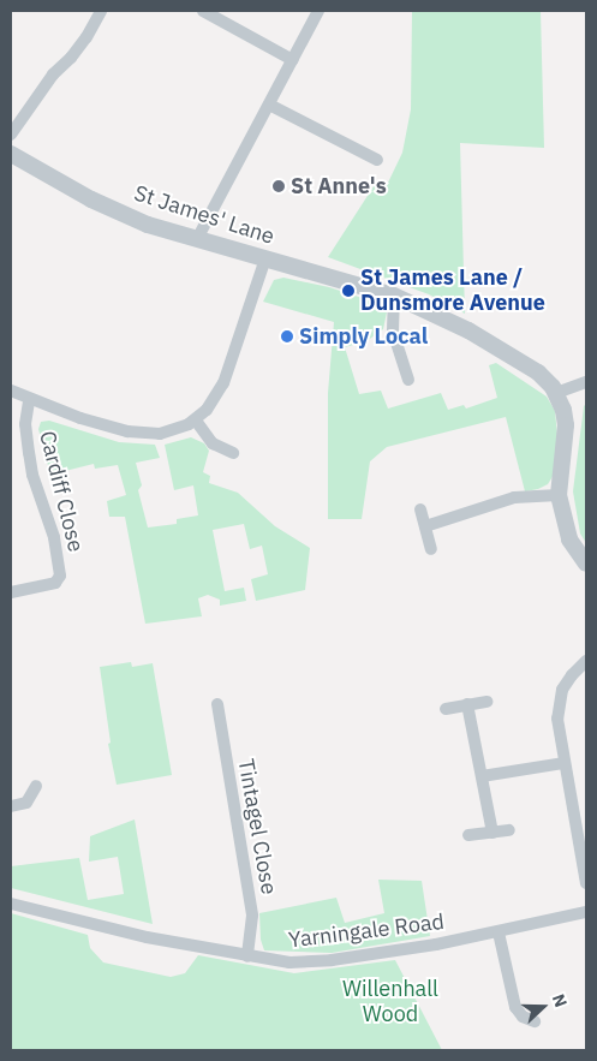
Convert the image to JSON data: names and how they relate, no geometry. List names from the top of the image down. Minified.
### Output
{"streets":{"street":["St James' Lane","Cardiff Close","Tintagel Close","Yarningale Road"]},"crossings":[["Tintagel Close","Yarningale Road"]],"parks":["Willenhall Wood"],"places":["St Anne's","St James Lane / Dunsmore Avenue","Simply Local"],"north":"right"}
